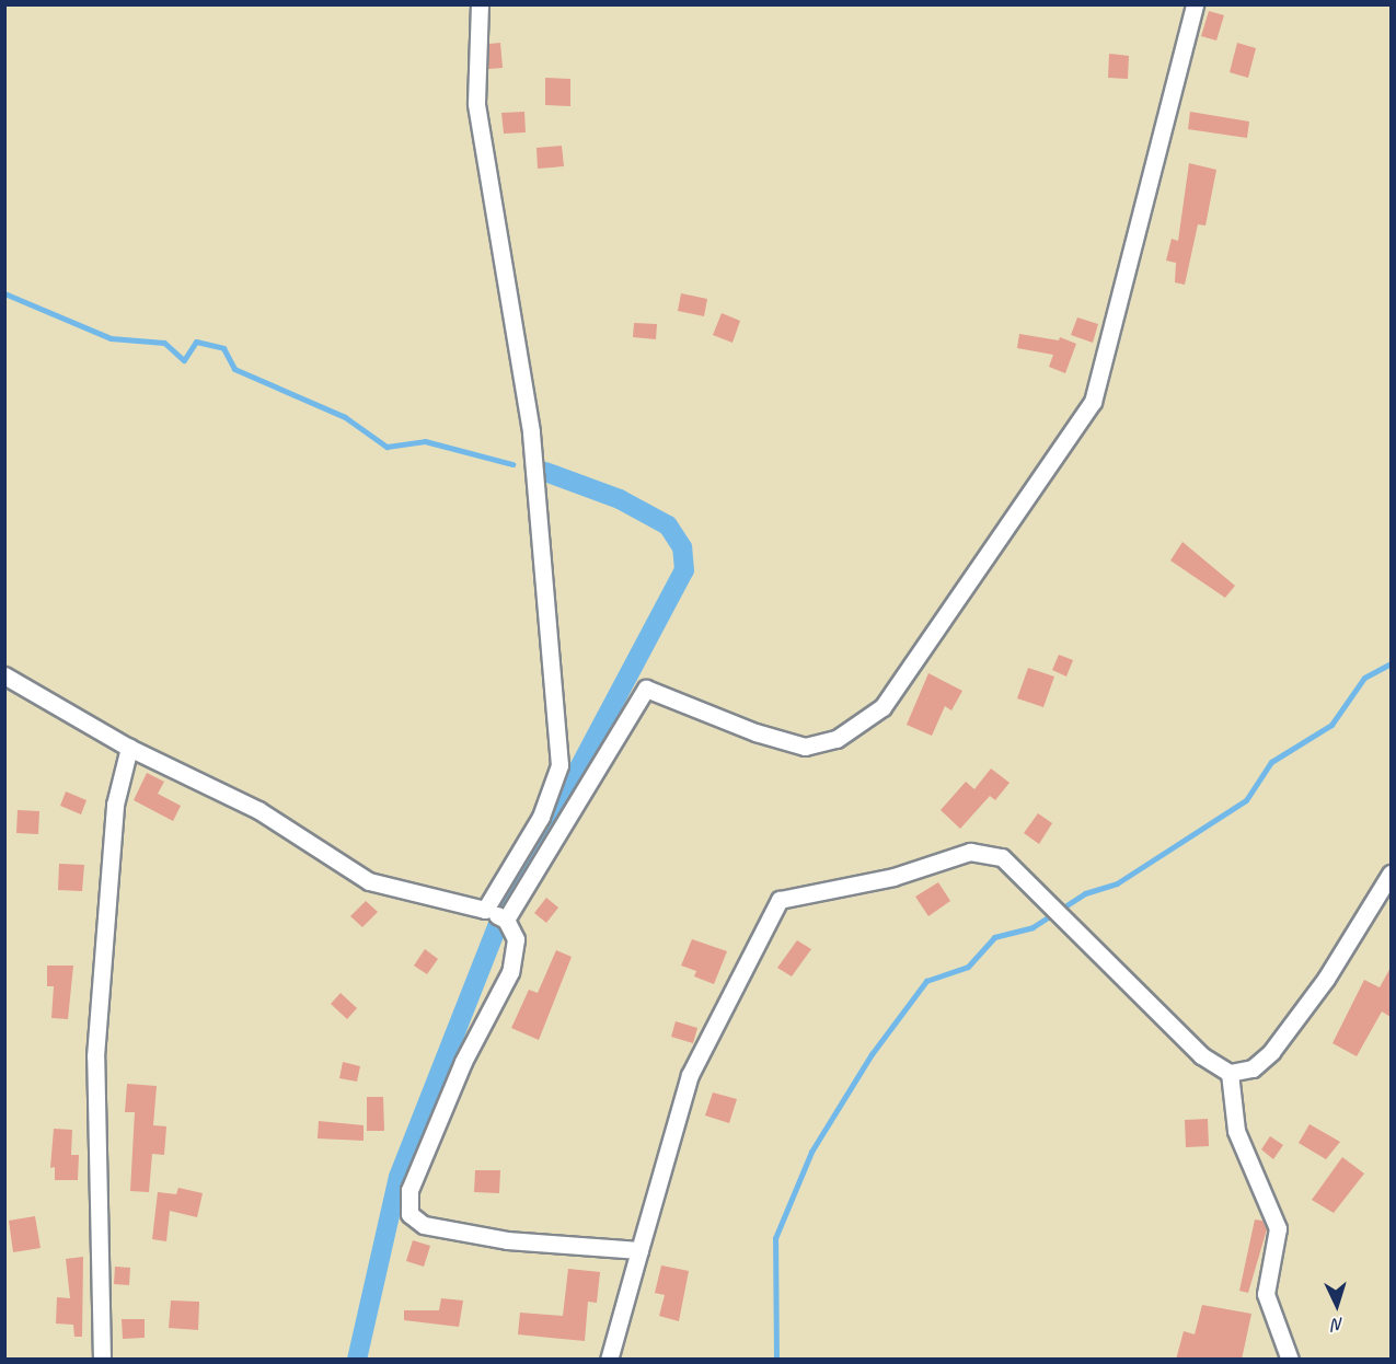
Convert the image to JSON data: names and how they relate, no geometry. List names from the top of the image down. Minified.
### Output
{"north":"bottom"}
